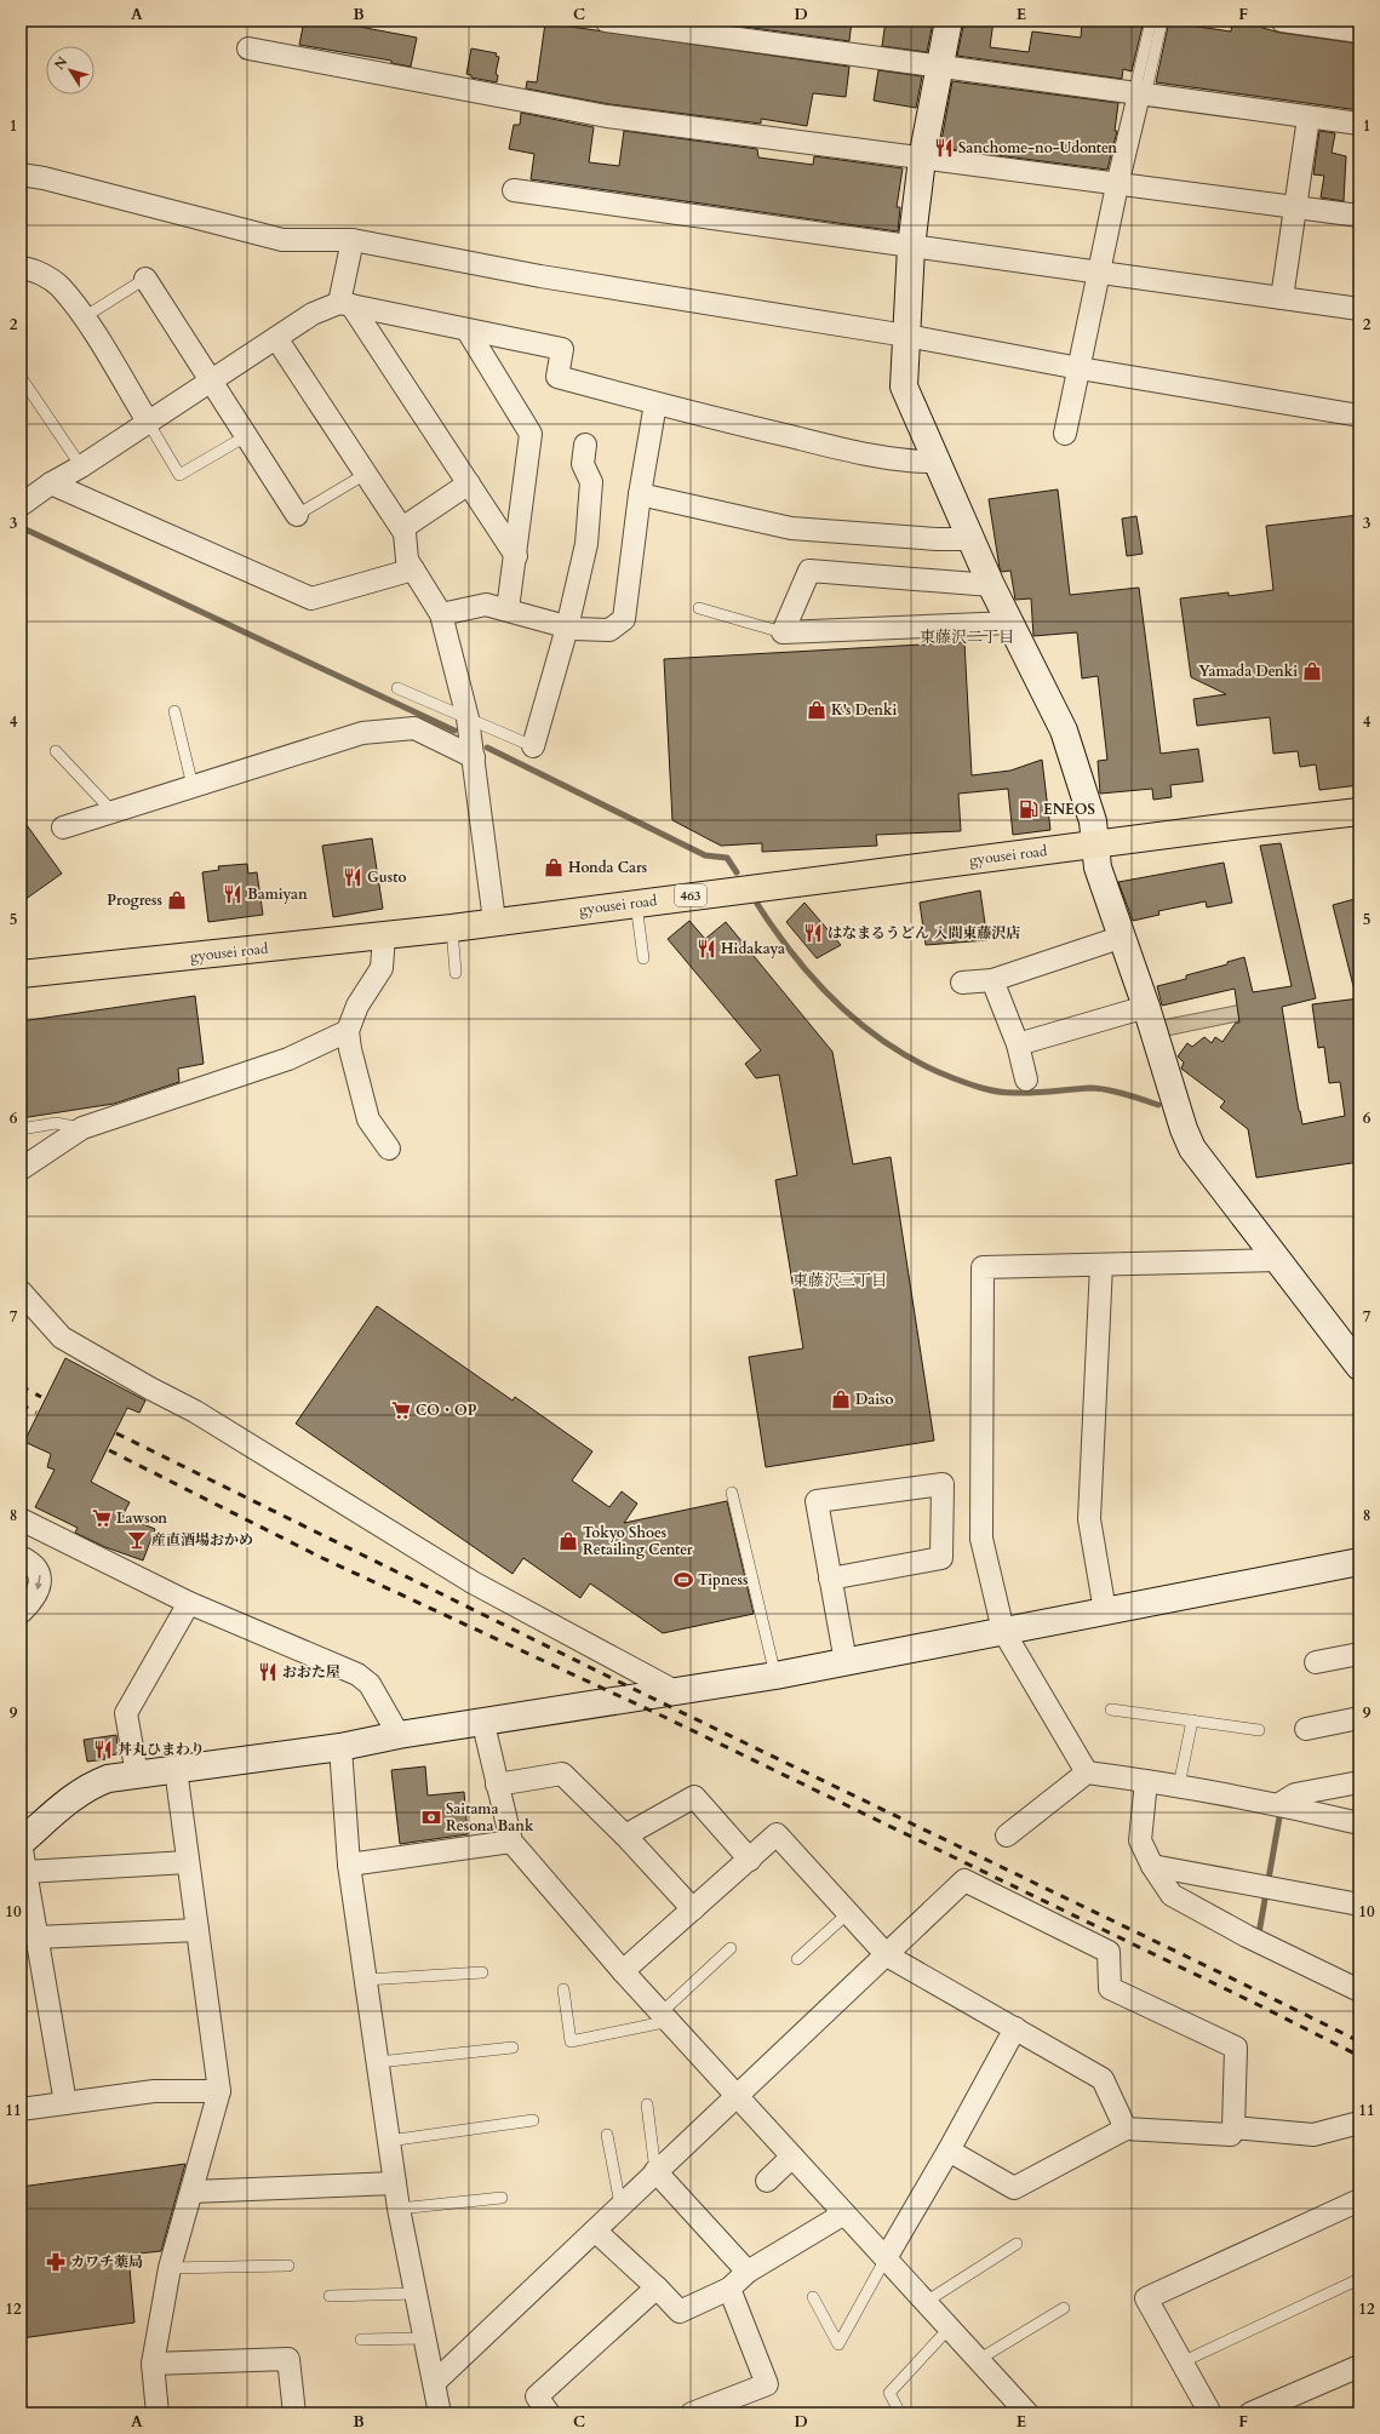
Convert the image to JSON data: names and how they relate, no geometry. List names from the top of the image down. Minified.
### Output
{"streets":{"highway":["gyousei road","463"]},"districts":["東藤沢二丁目","東藤沢三丁目"],"places":{"restaurant":["Sanchome-no-Udonten","Gusto","Bamiyan","はなまるうどん 入間東藤沢店","Hidakaya","おおた屋","丼丸ひまわり"],"shop":["Yamada Denki","K's Denki","Honda Cars","Progress","Daiso","Tokyo Shoes Retailing Center"],"fuel station":["ENEOS"],"supermarket":["CO・OP","Lawson"],"bar":["産直酒場おかめ"],"sports":["Tipness"],"bank":["Saitama Resona Bank"],"pharmacy":["カワチ薬局"]},"north":"top left","grid":{"columns":["A","B","C","D","E","F"],"rows":["1","2","3","4","5","6","7","8","9","10","11","12"]}}
